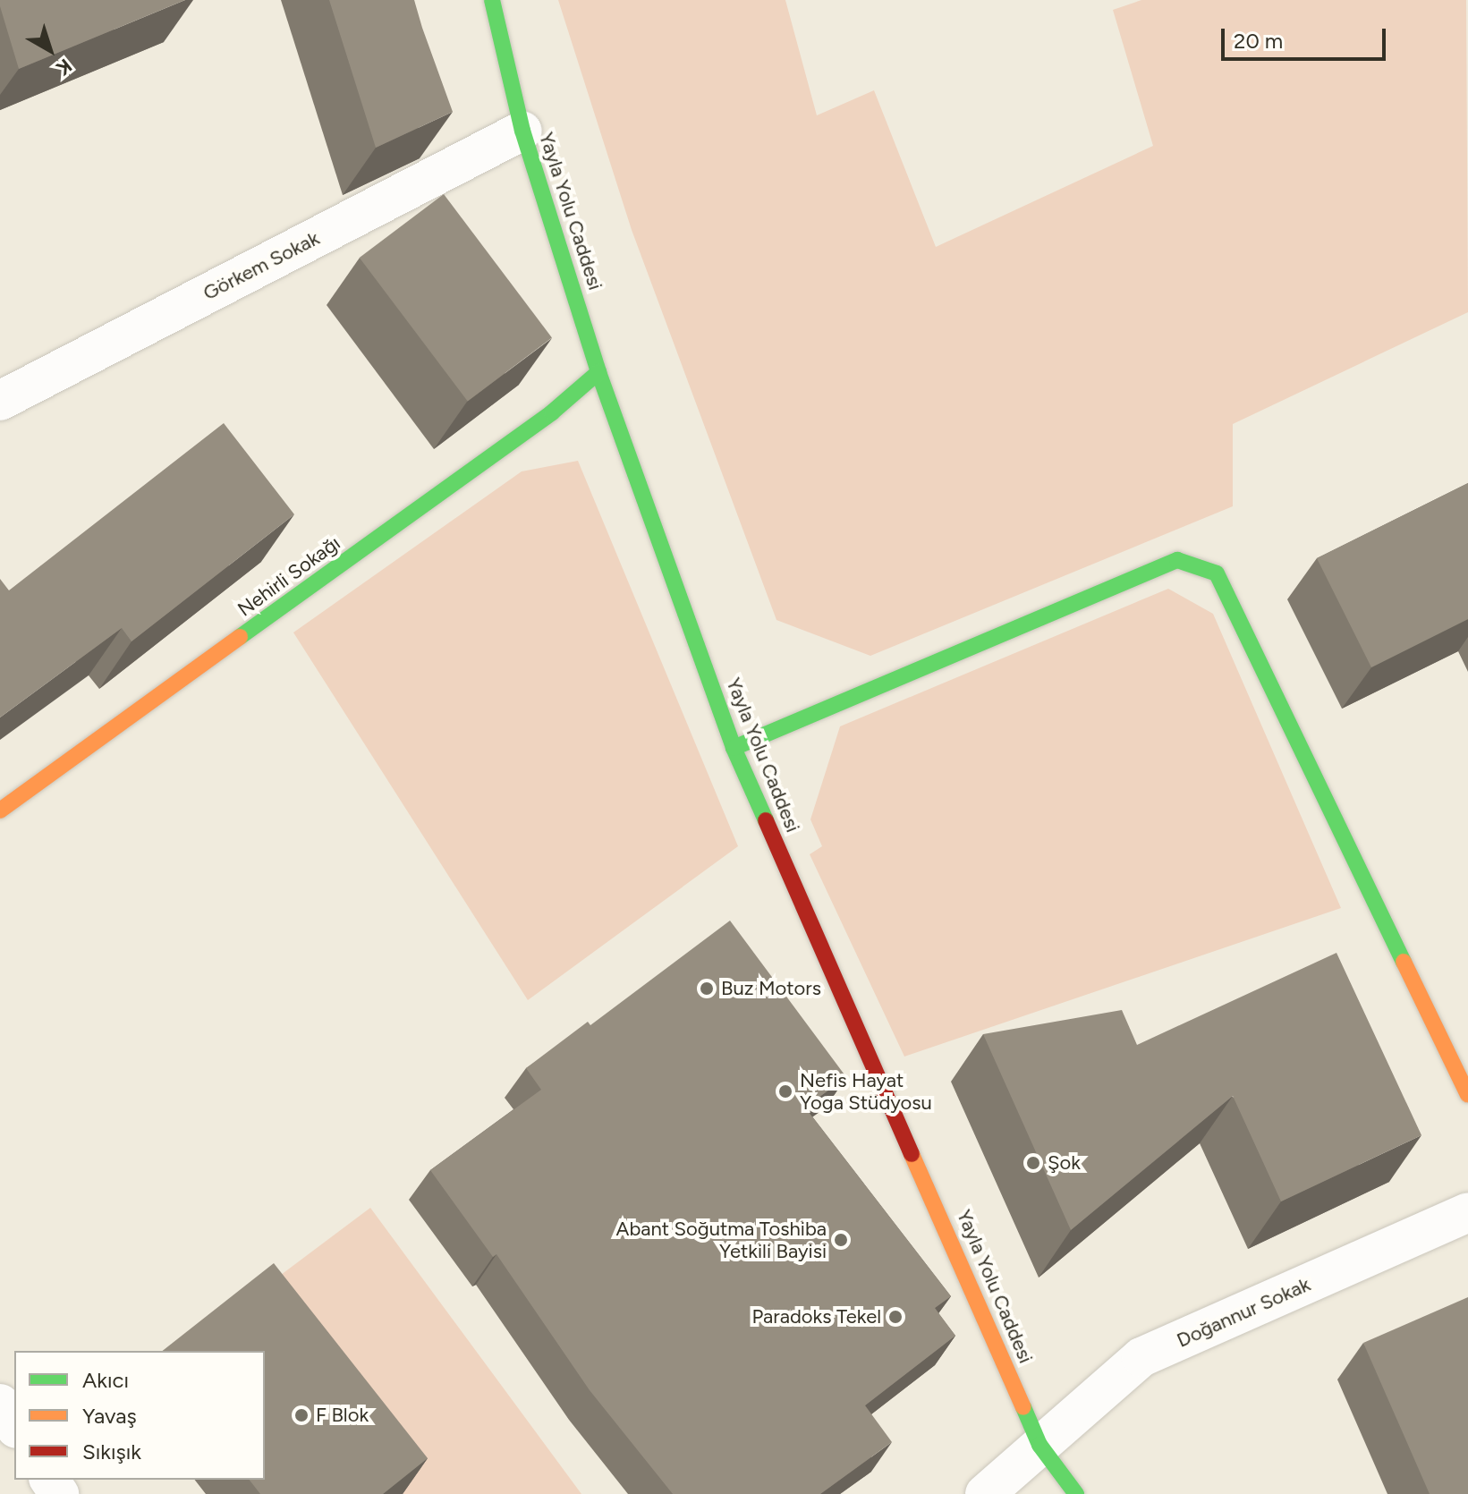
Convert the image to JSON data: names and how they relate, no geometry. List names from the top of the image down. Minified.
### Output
{"streets":{"street":["Yayla Yolu Caddesi","Görkem Sokak","Nehirli Sokağı","Doğannur Sokak"]},"crossings":[["Yayla Yolu Caddesi","Görkem Sokak"],["Yayla Yolu Caddesi","Nehirli Sokağı"],["Yayla Yolu Caddesi","Doğannur Sokak"]],"places":["Buz Motors","Nefis Hayat Yoga Stüdyosu","Şok","Abant Soğutma Toshiba Yetkili Bayisi","Paradoks Tekel","F Blok"],"legend":["Akıcı","Yavaş","Sıkışık"],"scale_bar":"20 m","north":"bottom right"}
